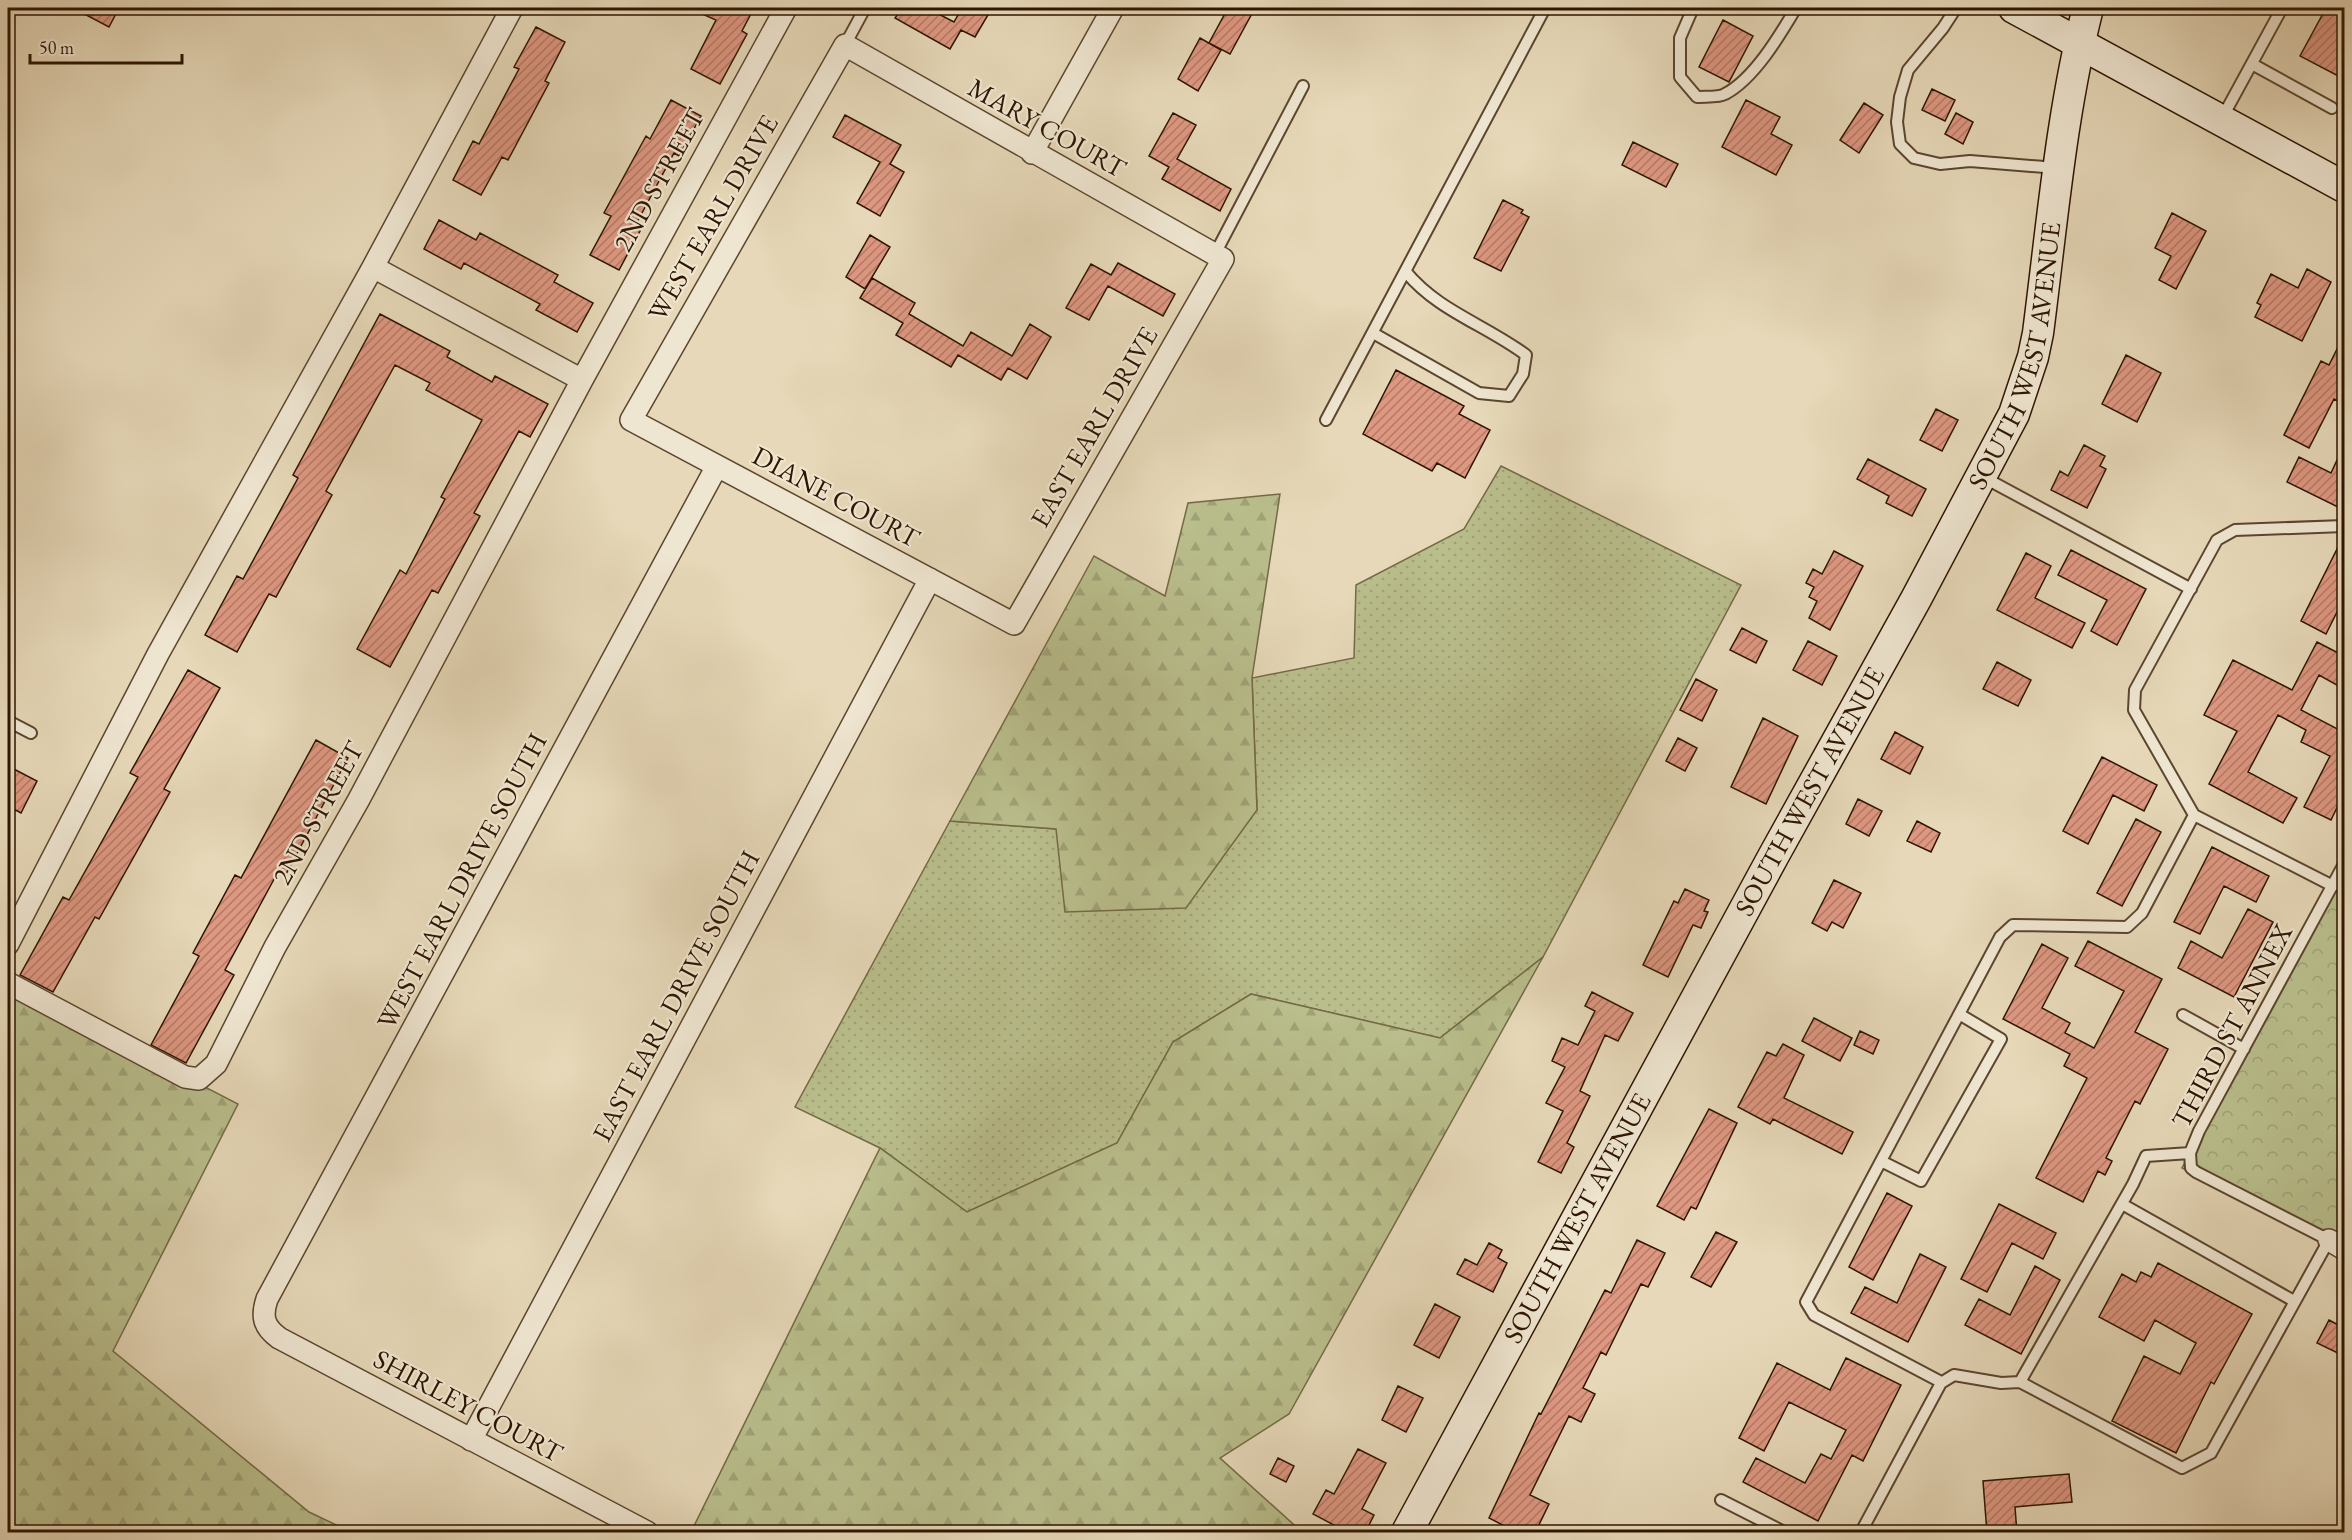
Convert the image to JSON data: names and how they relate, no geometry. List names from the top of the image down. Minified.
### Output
{"streets":{"street":["MARY COURT","2ND STREET","WEST EARL DRIVE","SOUTH WEST AVENUE","EAST EARL DRIVE","DIANE COURT","WEST EARL DRIVE SOUTH","EAST EARL DRIVE SOUTH","SHIRLEY COURT"],"lane":["THIRD ST ANNEX"]},"crossings":[["MARY COURT","WEST EARL DRIVE"],["MARY COURT","EAST EARL DRIVE"],["WEST EARL DRIVE","DIANE COURT"],["EAST EARL DRIVE","DIANE COURT"],["DIANE COURT","WEST EARL DRIVE SOUTH"],["DIANE COURT","EAST EARL DRIVE SOUTH"],["WEST EARL DRIVE SOUTH","SHIRLEY COURT"],["EAST EARL DRIVE SOUTH","SHIRLEY COURT"]],"scale_bar":"50 m"}
